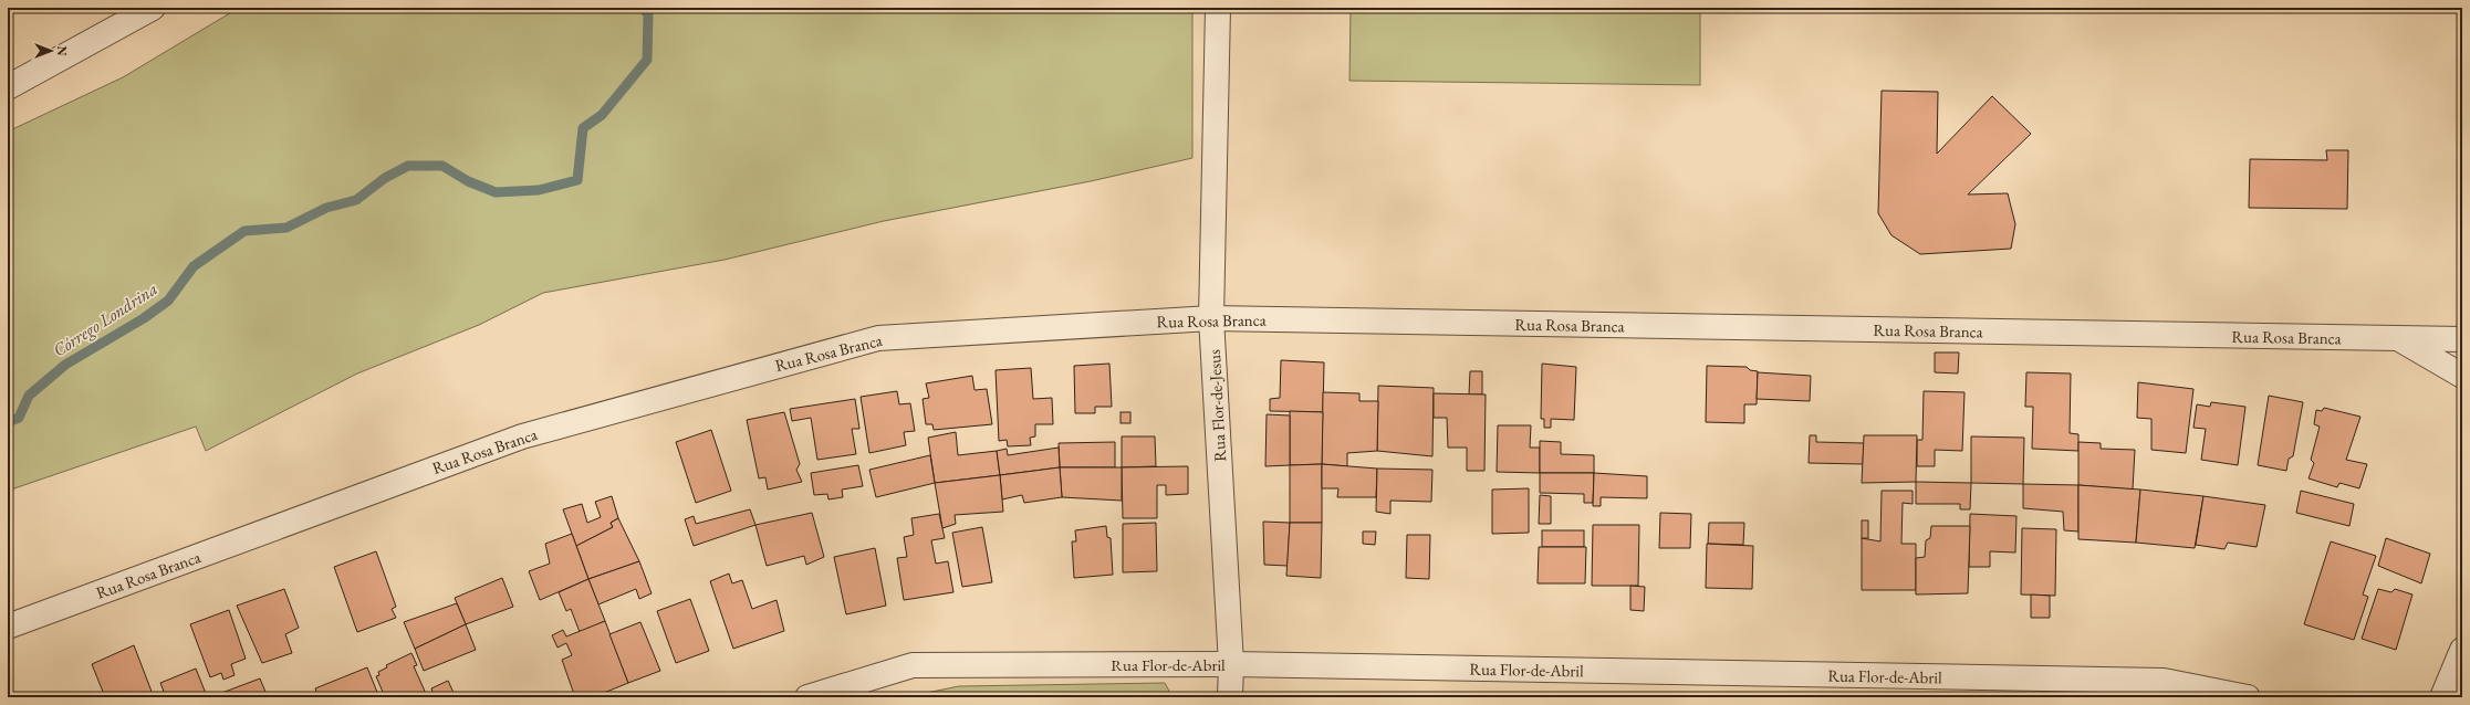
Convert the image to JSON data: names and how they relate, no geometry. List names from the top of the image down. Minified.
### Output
{"streets":{"street":["Rua Rosa Branca","Rua Flor-de-Jesus","Rua Flor-de-Abril"]},"crossings":[["Rua Rosa Branca","Rua Flor-de-Jesus"],["Rua Flor-de-Jesus","Rua Flor-de-Abril"]],"water":["Córrego Londrina"],"north":"right"}
